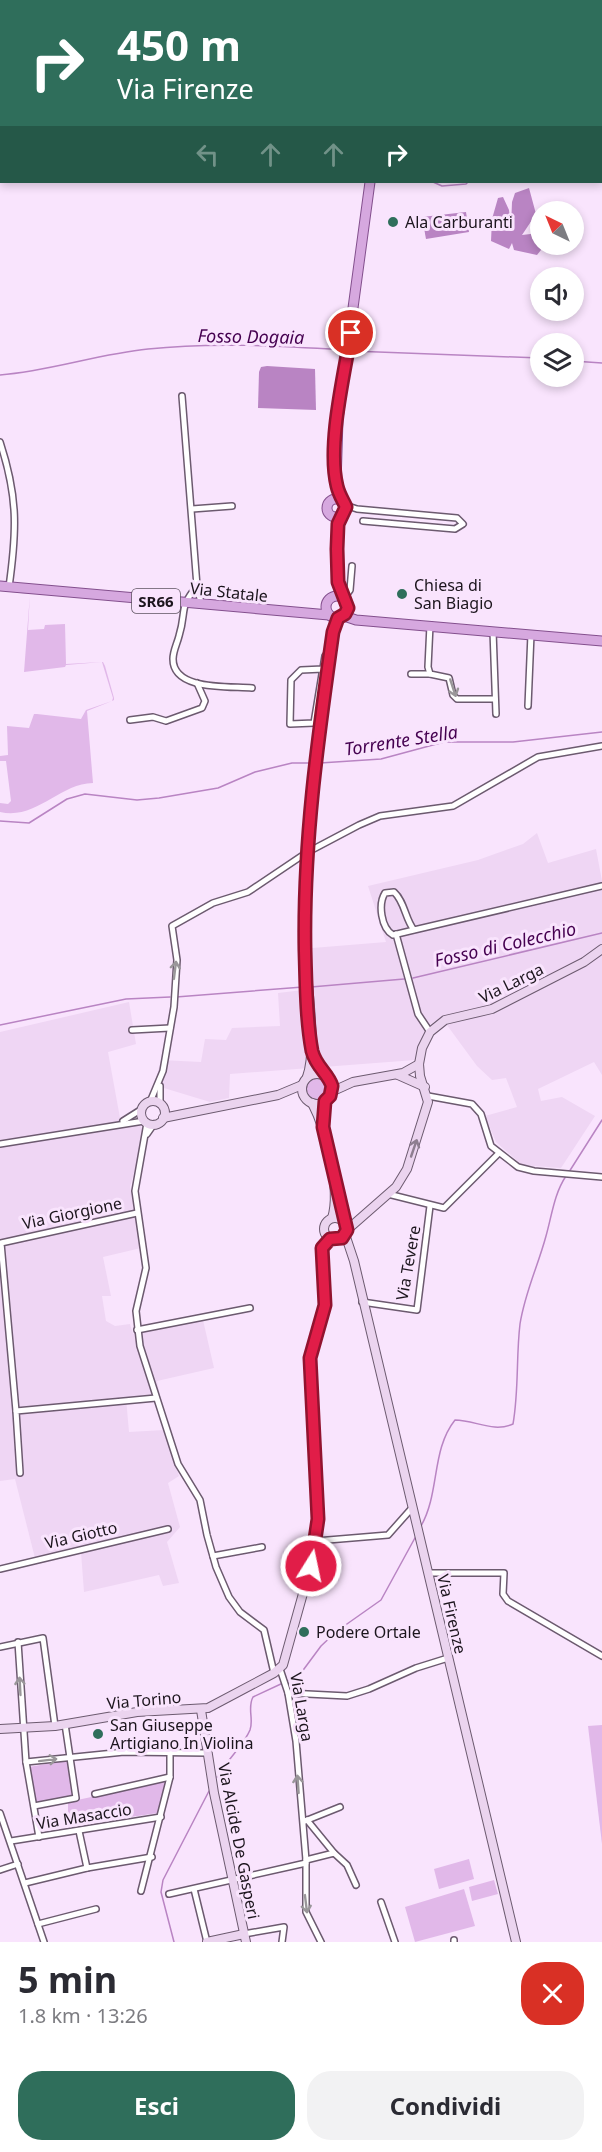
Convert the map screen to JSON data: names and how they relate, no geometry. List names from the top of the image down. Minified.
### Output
{"streets":{"main road":["Via Statale","SR66"],"street":["Via Larga","Via Giorgione","Via Tevere","Via Giotto","Via Firenze","Via Torino","Via Masaccio","Via Alcide De Gasperi"]},"crossings":[["Via Statale","SR66"],["Via Larga","Via Firenze"],["Via Larga","Via Torino"],["Via Tevere","Via Firenze"],["Via Torino","Via Alcide De Gasperi"]],"water":["Fosso Dogaia","Torrente Stella","Fosso di Colecchio"],"places":["Ala Carburanti","Chiesa di San Biagio","Podere Ortale","San Giuseppe Artigiano In Violina"],"north":"top left","page":{"turn":["450 m","Via Firenze"],"heading":["5 min","1.8 km · 13:26"],"buttons":["Esci","Condividi"]}}
